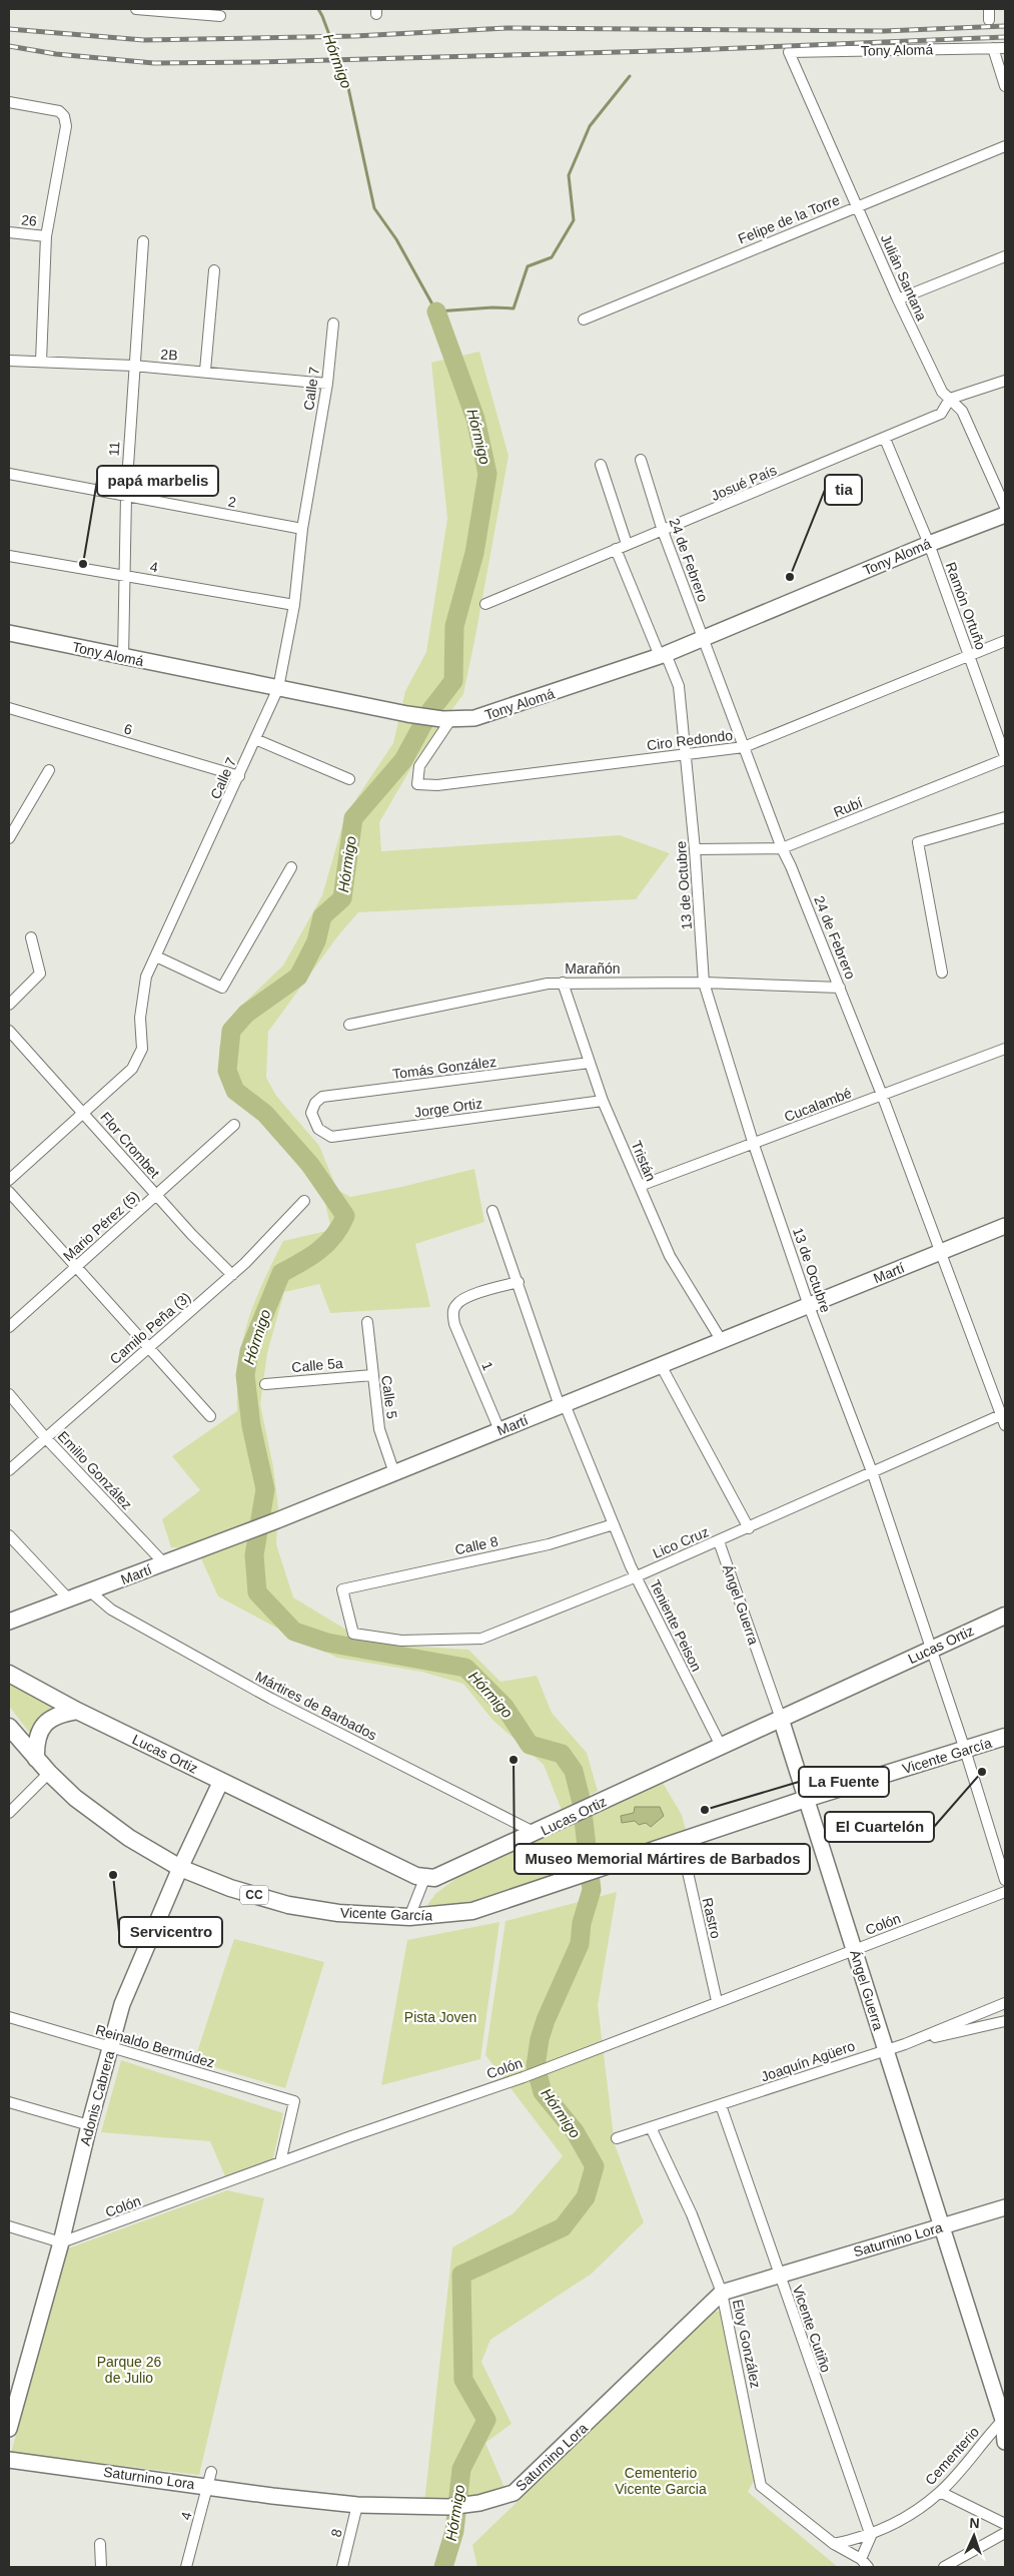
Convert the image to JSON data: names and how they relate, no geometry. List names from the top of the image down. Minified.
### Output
{"streets":{"main road":["Lucas Ortiz","Vicente García","CC"],"street":["Tony Alomá","Felipe de la Torre","26","Julián Santana","2B","Calle 7","11","Josué País","2","24 de Febrero","4","Ramón Ortuño","6","Ciro Redondo","Rubí","13 de Octubre","Marañón","Tomás González","Cucalambé","Jorge Ortiz","Flor Crombet","Tristán","Mario Pérez (5)","Martí","Camilo Peña (3)","Calle 5a","1","Calle 5","Emilio González","Lico Cruz","Calle 8","Ángel Guerra","Teniente Peison","Mártires de Barbados","Rastro","Colón","Reinaldo Bermúdez","Joaquín Agüero","Adonis Cabrera","Saturnino Lora","Vicente Cutiño","Eloy González","Cementerio","8"]},"crossings":[["Tony Alomá","Julián Santana"],["Tony Alomá","Calle 7"],["Tony Alomá","11"],["Tony Alomá","24 de Febrero"],["Tony Alomá","Ramón Ortuño"],["Tony Alomá","Ciro Redondo"],["Tony Alomá","13 de Octubre"],["Felipe de la Torre","Julián Santana"],["Julián Santana","Josué País"],["2B","Calle 7"],["2B","11"],["Calle 7","2"],["Calle 7","4"],["Calle 7","6"],["Calle 7","Flor Crombet"],["11","2"],["11","4"],["Josué País","24 de Febrero"],["Josué País","Ramón Ortuño"],["Josué País","13 de Octubre"],["24 de Febrero","Ciro Redondo"],["24 de Febrero","Rubí"],["24 de Febrero","Marañón"],["24 de Febrero","Cucalambé"],["24 de Febrero","Martí"],["24 de Febrero","Lico Cruz"],["4","Saturnino Lora"],["Ramón Ortuño","Ciro Redondo"],["Ramón Ortuño","Rubí"],["Ciro Redondo","13 de Octubre"],["Rubí","13 de Octubre"],["13 de Octubre","Marañón"],["13 de Octubre","Cucalambé"],["13 de Octubre","Martí"],["13 de Octubre","Lico Cruz"],["13 de Octubre","Lucas Ortiz"],["13 de Octubre","Vicente García"],["Marañón","Tristán"],["Tomás González","Jorge Ortiz"],["Tomás González","Tristán"],["Cucalambé","Tristán"],["Jorge Ortiz","Tristán"],["Flor Crombet","Mario Pérez (5)"],["Flor Crombet","Camilo Peña (3)"],["Tristán","Martí"],["Martí","1"],["Martí","Calle 5"],["Martí","Emilio González"],["Martí","Teniente Peison"],["Martí","Mártires de Barbados"],["Camilo Peña (3)","Emilio González"],["Calle 5a","Calle 5"],["1","Teniente Peison"],["Lico Cruz","Calle 8"],["Lico Cruz","Ángel Guerra"],["Lico Cruz","Teniente Peison"],["Calle 8","Teniente Peison"],["Ángel Guerra","Lucas Ortiz"],["Ángel Guerra","Vicente García"],["Ángel Guerra","Colón"],["Ángel Guerra","Joaquín Agüero"],["Ángel Guerra","Saturnino Lora"],["Ángel Guerra","Cementerio"],["Teniente Peison","Lucas Ortiz"],["Lucas Ortiz","Mártires de Barbados"],["Lucas Ortiz","Adonis Cabrera"],["Vicente García","Rastro"],["Vicente García","Adonis Cabrera"],["Rastro","Colón"],["Colón","Reinaldo Bermúdez"],["Colón","Adonis Cabrera"],["Reinaldo Bermúdez","Adonis Cabrera"],["Joaquín Agüero","Vicente Cutiño"],["Joaquín Agüero","Eloy González"],["Saturnino Lora","Vicente Cutiño"],["Saturnino Lora","Eloy González"],["Saturnino Lora","8"],["Vicente Cutiño","Cementerio"],["Eloy González","Cementerio"]],"water":["Hórmigo"],"parks":["Pista Joven","Parque 26 de Julio","Cementerio Vicente Garcia"],"places":["papá marbelis","tia","Museo Memorial Mártires de Barbados","El Cuartelón","La Fuente","Servicentro"],"north":"top"}
